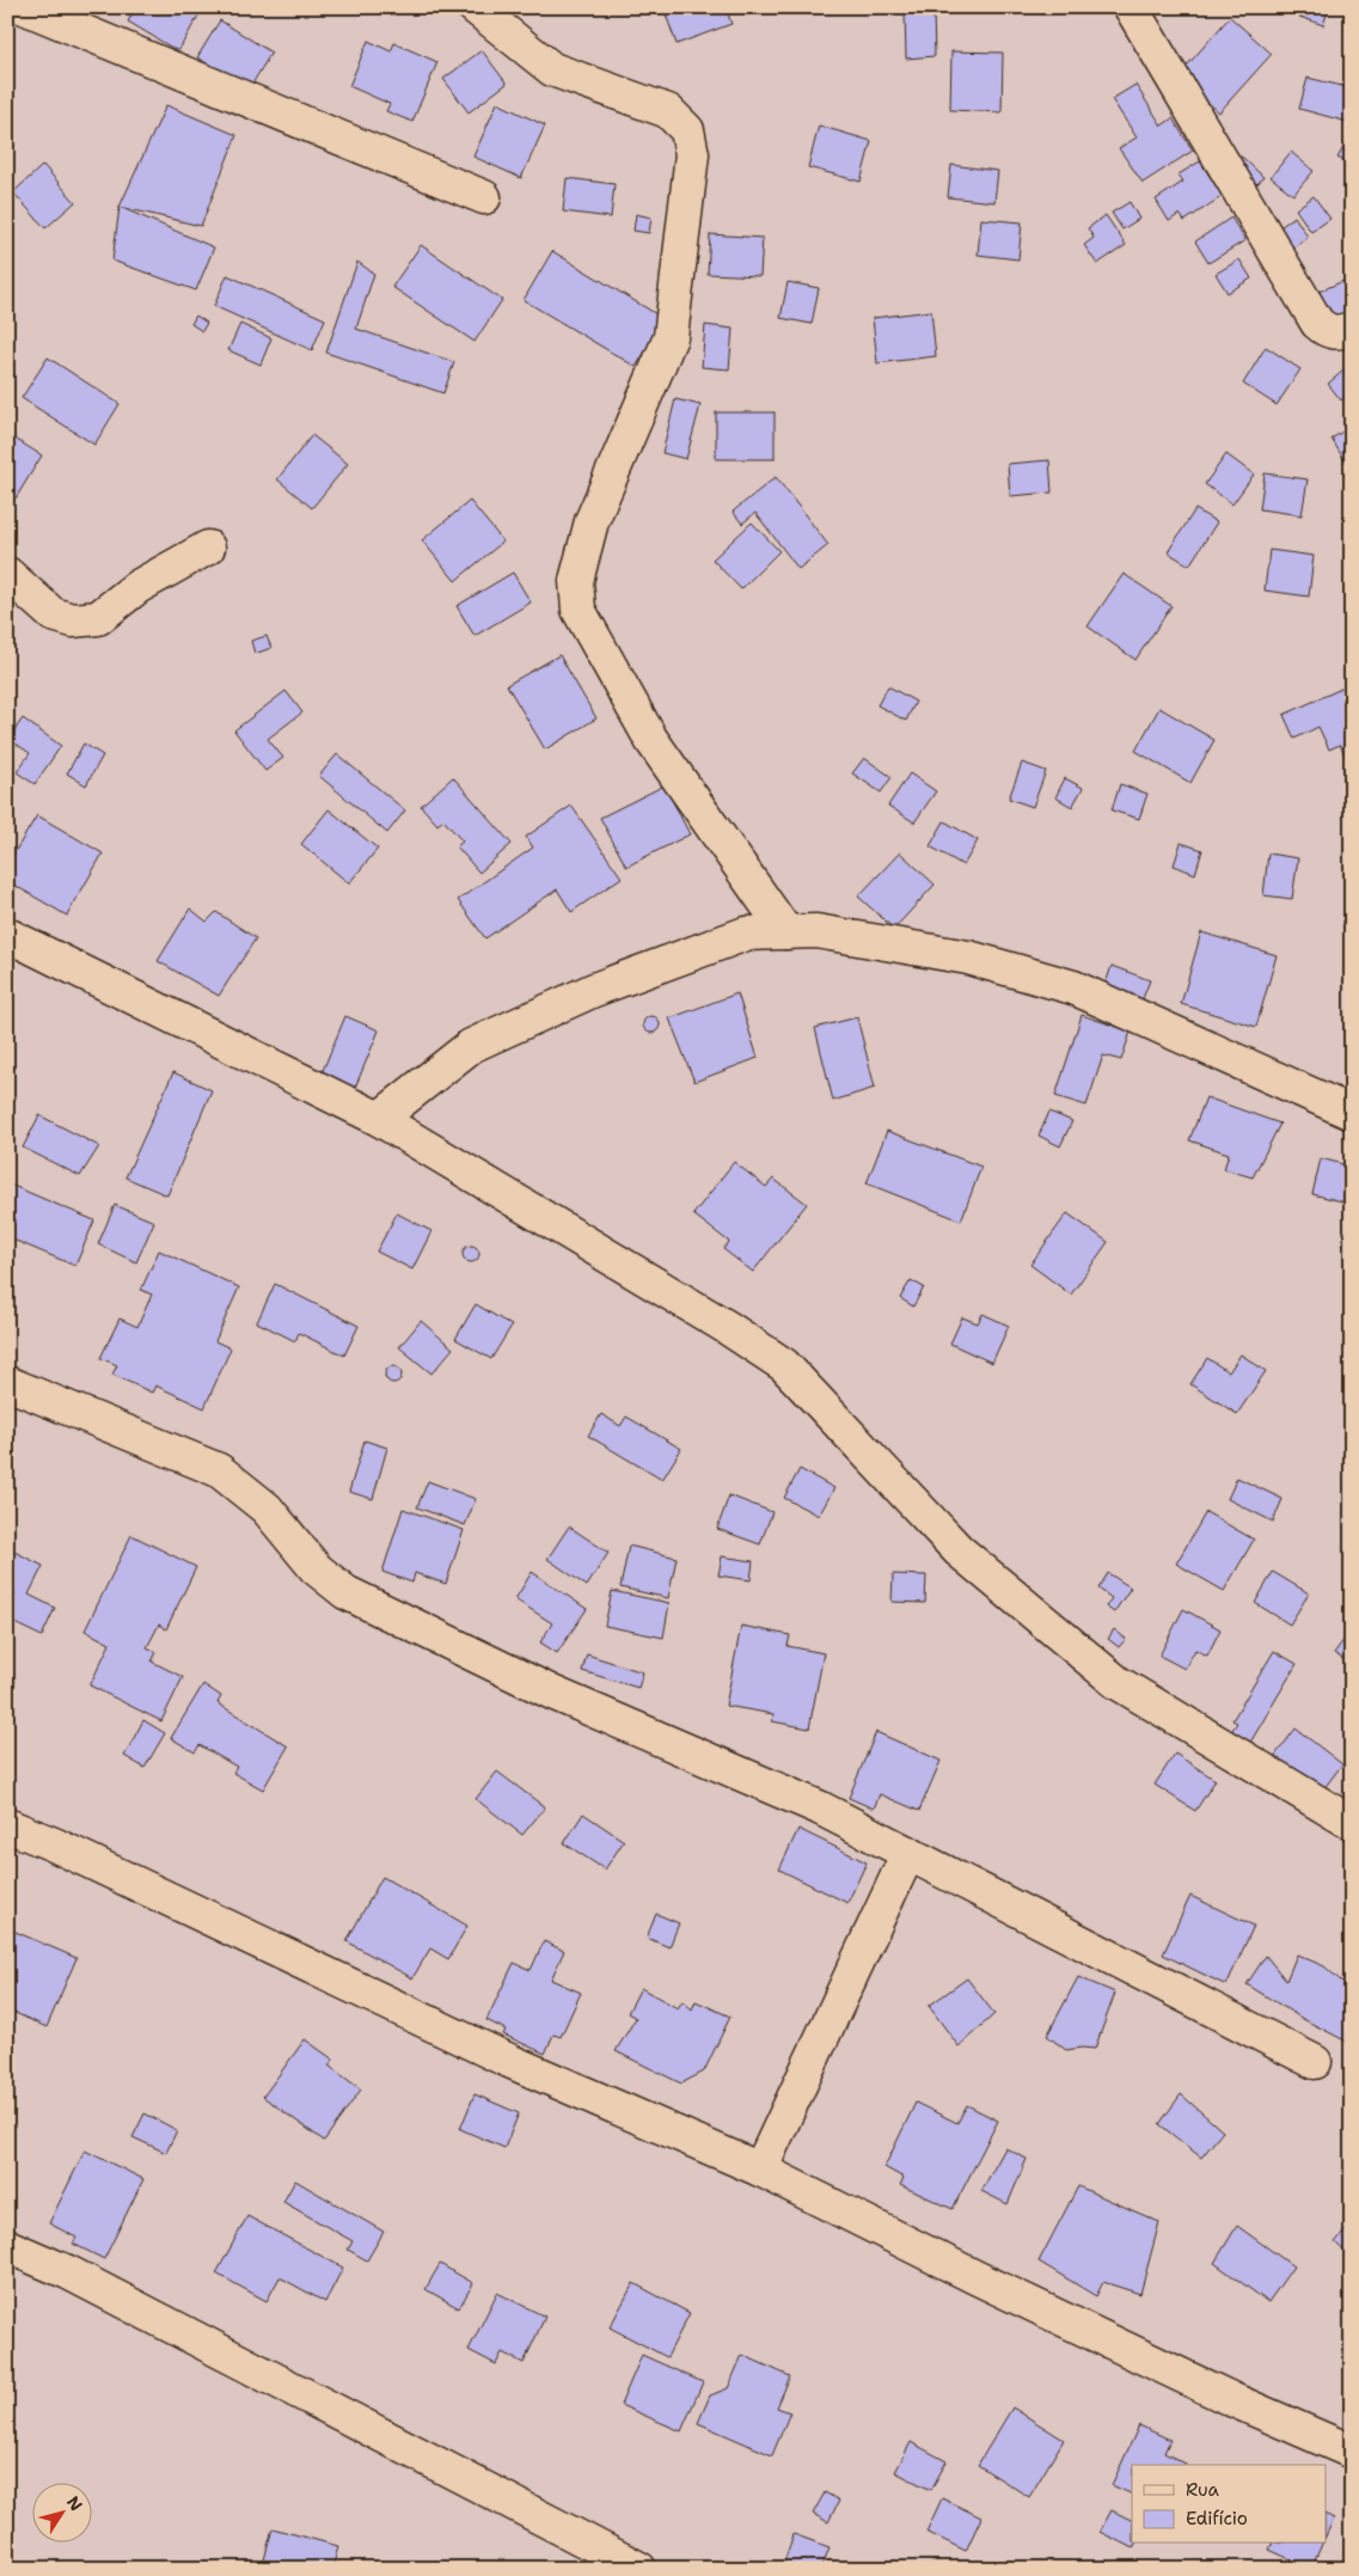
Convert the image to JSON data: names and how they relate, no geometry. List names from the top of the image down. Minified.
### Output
{"legend":["Rua","Edifício"],"north":"top right"}
